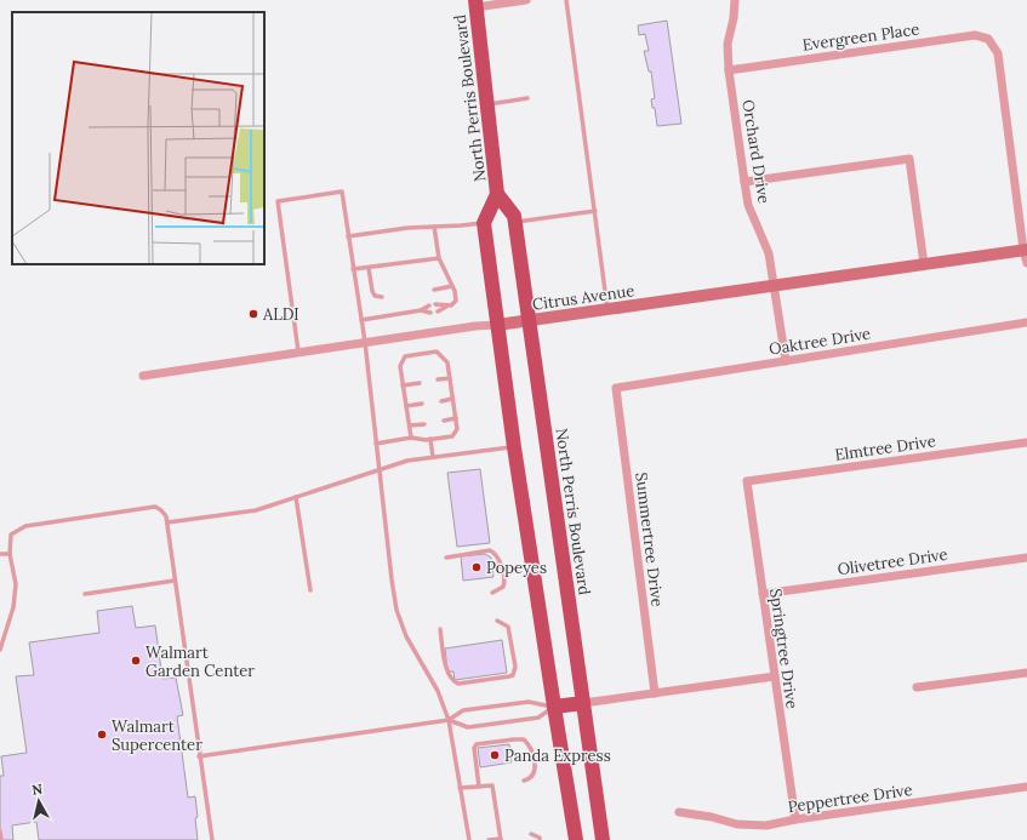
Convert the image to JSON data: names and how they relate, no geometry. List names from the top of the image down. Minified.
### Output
{"streets":{"main road":["North Perris Boulevard"],"street":["Evergreen Place","Orchard Drive","Citrus Avenue","Oaktree Drive","Elmtree Drive","Summertree Drive","Olivetree Drive","Springtree Drive","Peppertree Drive"]},"crossings":[["Evergreen Place","Orchard Drive"],["Evergreen Place","Citrus Avenue"],["North Perris Boulevard","Citrus Avenue"],["Orchard Drive","Citrus Avenue"],["Orchard Drive","Oaktree Drive"],["Oaktree Drive","Summertree Drive"],["Elmtree Drive","Springtree Drive"],["Olivetree Drive","Springtree Drive"],["Springtree Drive","Peppertree Drive"]],"places":["ALDI","Popeyes","Walmart Garden Center","Walmart Supercenter","Panda Express"],"north":"top"}
